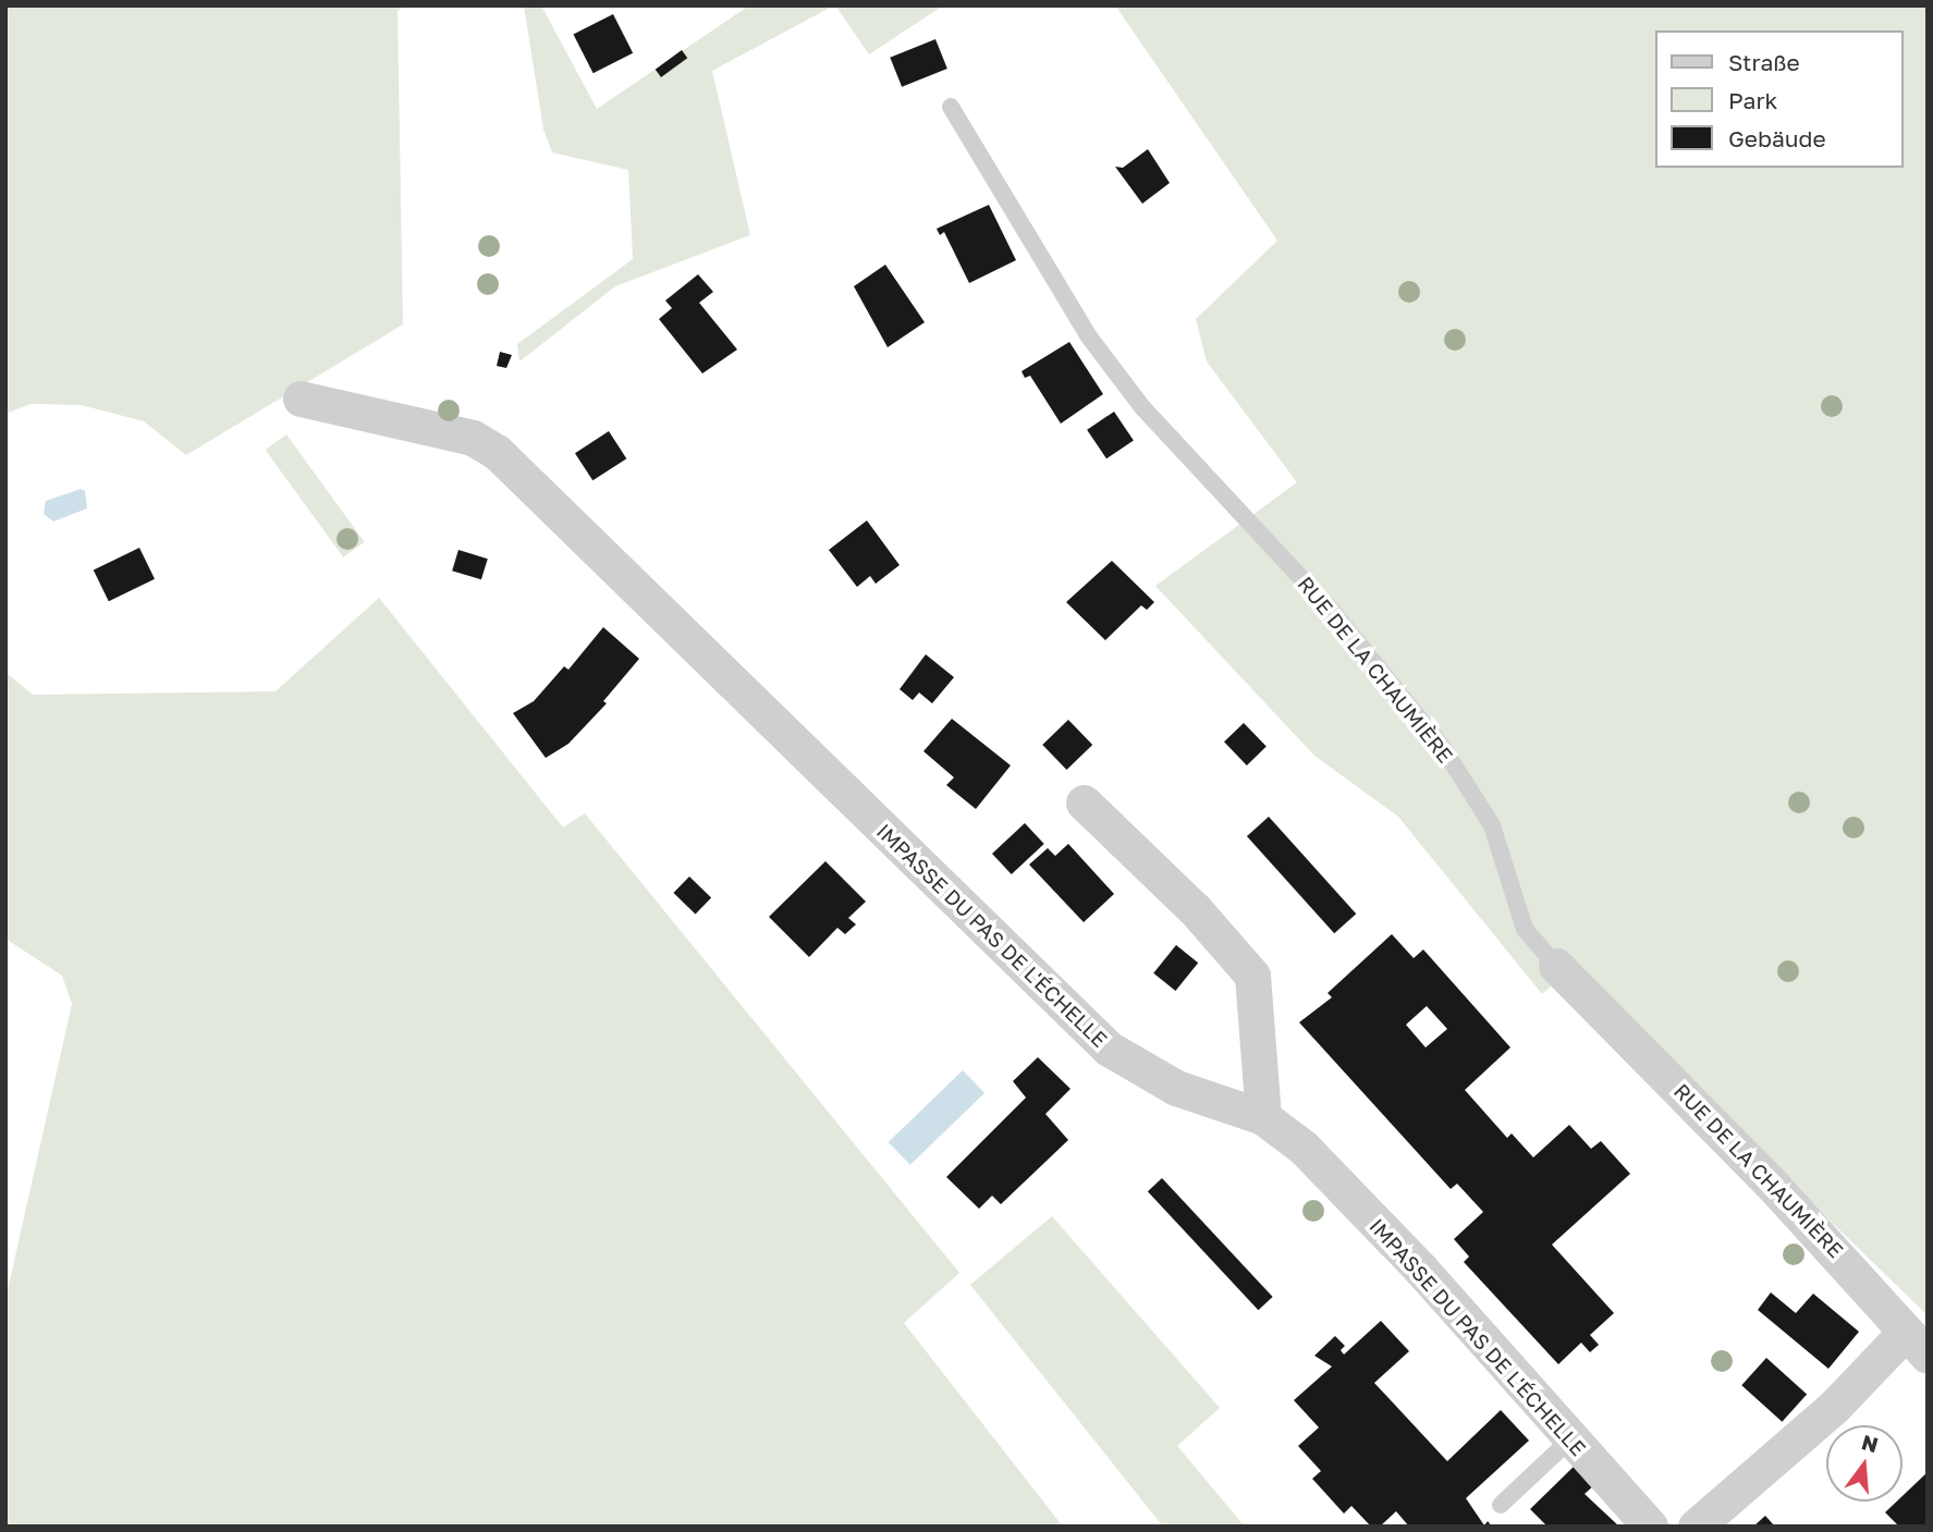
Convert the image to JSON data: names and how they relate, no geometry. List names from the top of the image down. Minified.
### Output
{"streets":{"street":["RUE DE LA CHAUMIÈRE","IMPASSE DU PAS DE L'ÉCHELLE"]},"legend":["Straße","Park","Gebäude"],"north":"top"}
